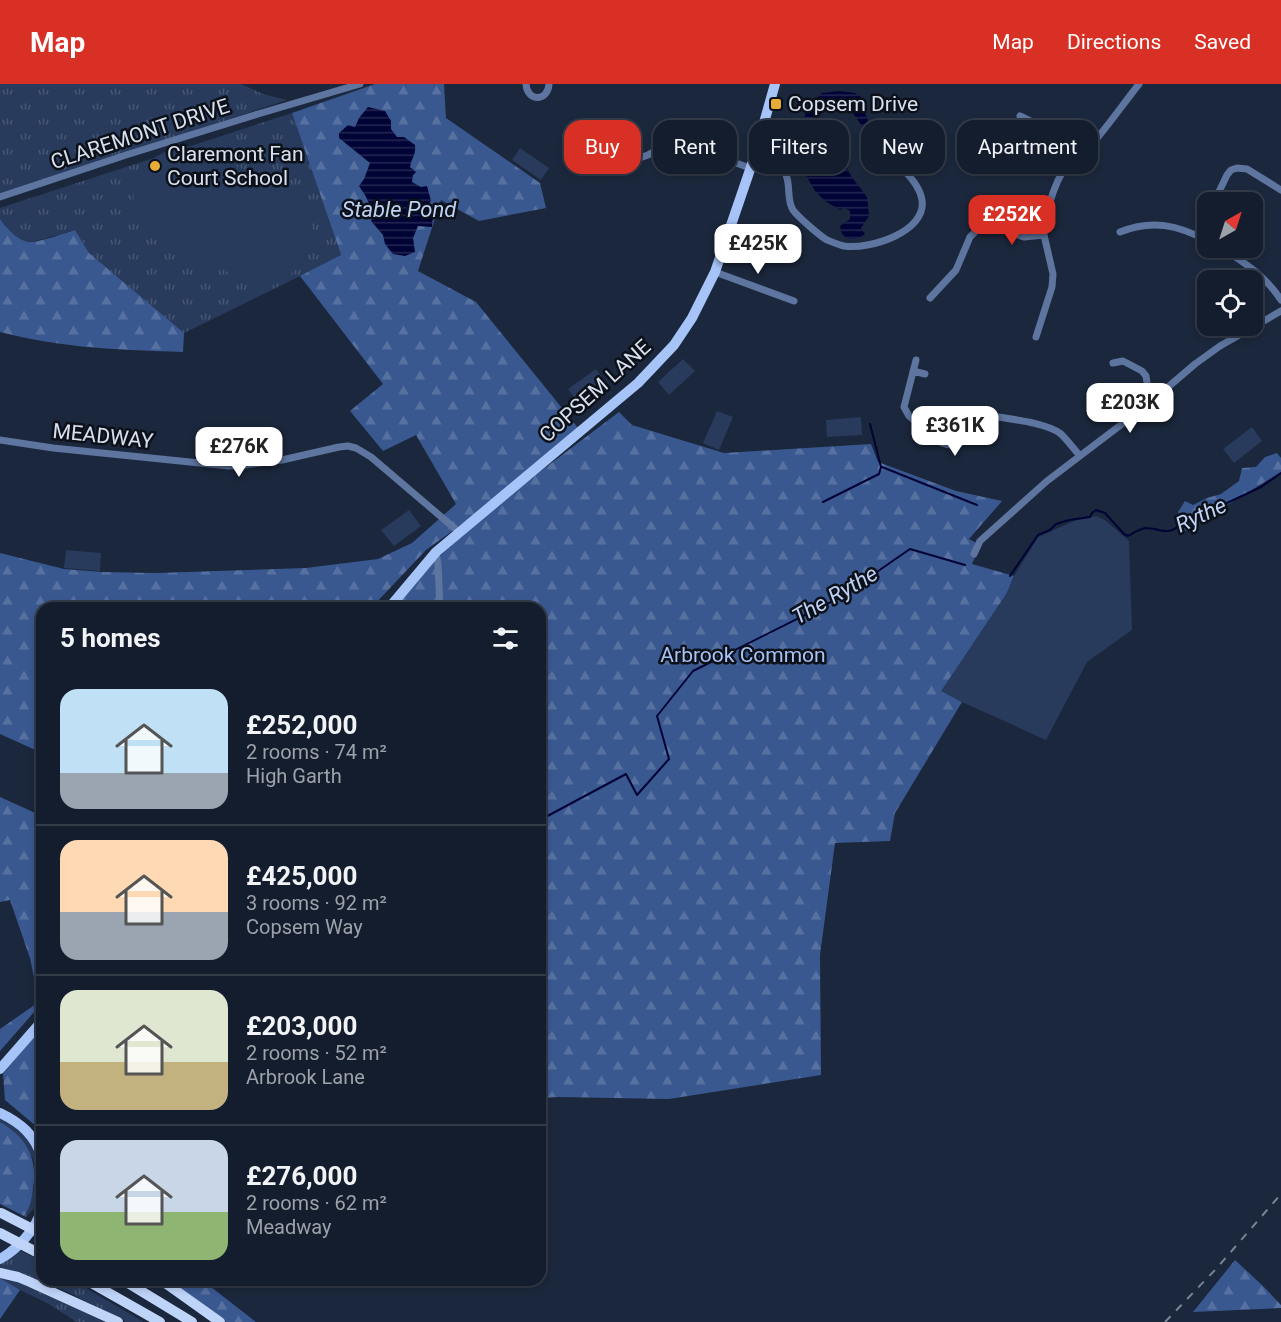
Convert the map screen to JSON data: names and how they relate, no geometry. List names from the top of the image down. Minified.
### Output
{"streets":{"main road":["COPSEM LANE"],"street":["CLAREMONT DRIVE","MEADWAY"]},"crossings":[["COPSEM LANE","MEADWAY"]],"water":["Stable Pond","Rythe","The Rythe"],"parks":["Arbrook Common"],"places":{"transit":["Copsem Drive"],"other":["Claremont Fan Court School"]},"north":"top right","page":{"header":"Map","nav":["Map","Directions","Saved"],"chip":["Buy","Rent","Filters","New","Apartment"],"price":["£252K","£425K","£203K","£361K","£276K"],"heading":"5 homes","list":[{"name":"£252,000","note":"2 rooms · 74 m² · High Garth"},{"name":"£425,000","note":"3 rooms · 92 m² · Copsem Way"},{"name":"£203,000","note":"2 rooms · 52 m² · Arbrook Lane"},{"name":"£276,000","note":"2 rooms · 62 m² · Meadway"}]}}
